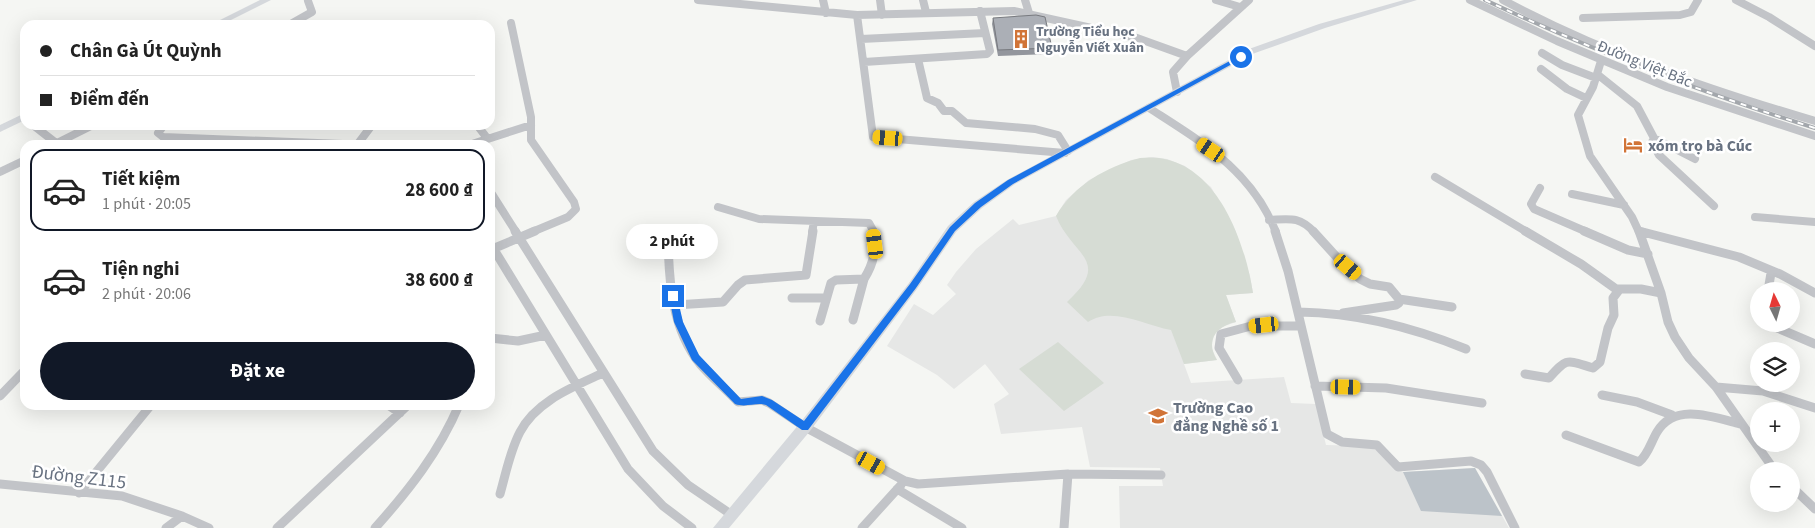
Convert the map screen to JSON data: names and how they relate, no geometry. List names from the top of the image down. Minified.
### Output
{"streets":{"street":["Đường Việt Bắc","Đường Z115"]},"places":{"building":["Trường Tiểu học Nguyễn Viết Xuân"],"hotel":["xóm trọ bà Cúc"],"school or university":["Trường Cao đẳng Nghề số 1"]},"north":"top","page":{"banner":["Chân Gà Út Quỳnh","Điểm đến"],"list":[{"name":"Tiết kiệm","note":"1 phút · 20:05","value":"28 600 ₫"},{"name":"Tiện nghi","note":"2 phút · 20:06","value":"38 600 ₫"}],"bubble":"2 phút","map_buttons":["+","−"],"buttons":"Đặt xe"}}
